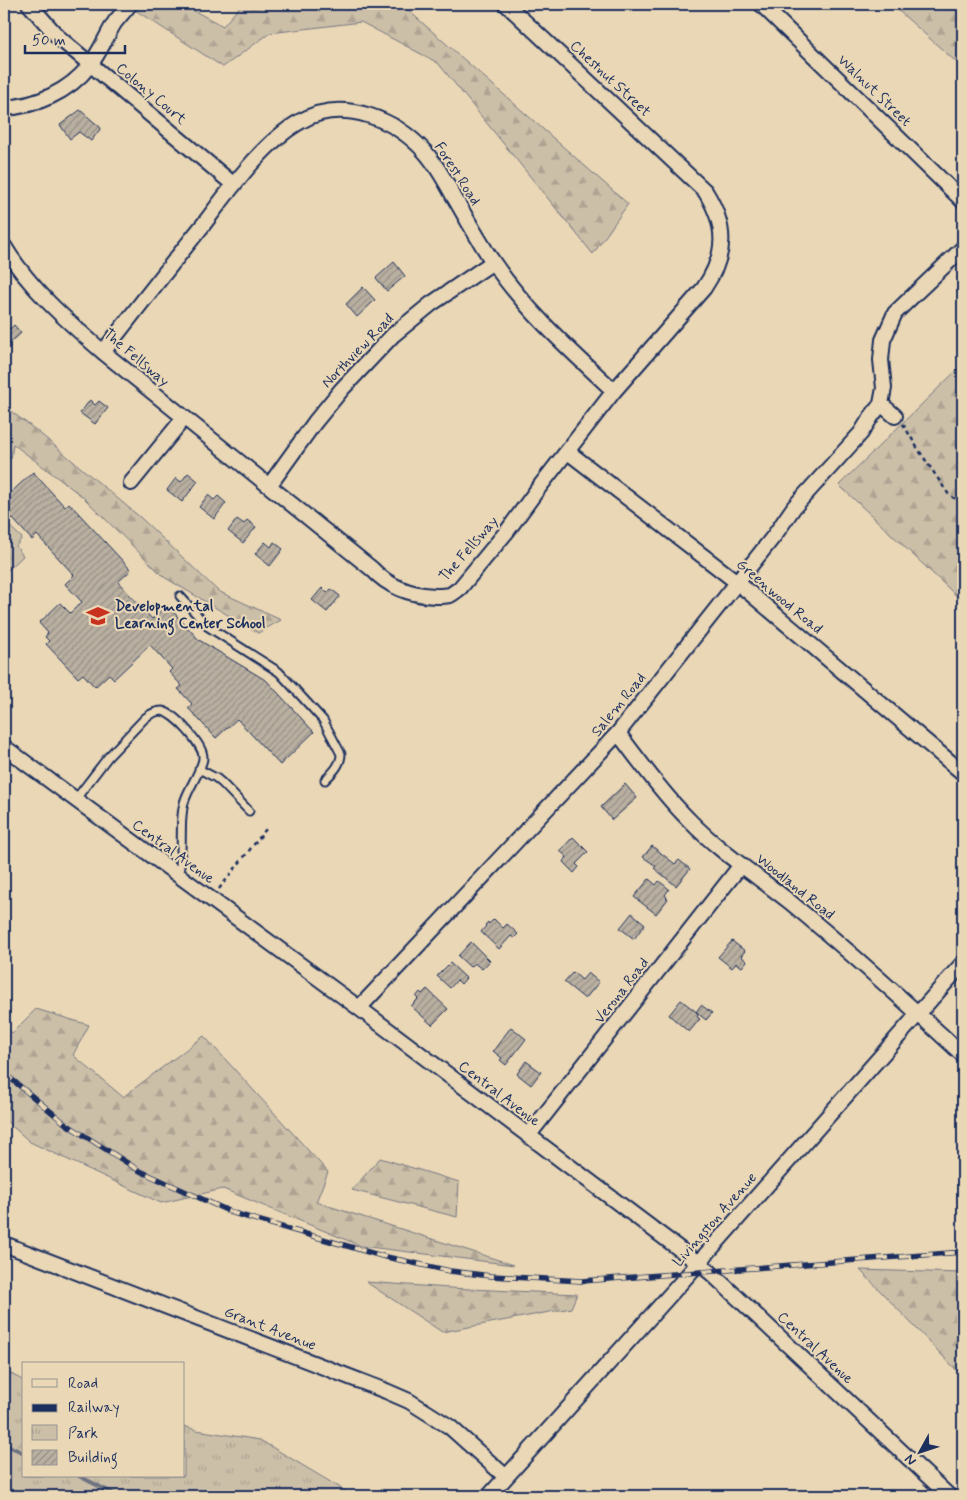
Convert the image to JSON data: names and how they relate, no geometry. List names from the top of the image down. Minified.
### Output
{"streets":{"street":["Chestnut Street","Walnut Street","Colony Court","Forest Road","Northview Road","The Fellsway","Greenwood Road","Salem Road","Central Avenue","Woodland Road","Verona Road","Livingston Avenue","Grant Avenue"]},"crossings":[["Chestnut Street","The Fellsway"],["Colony Court","Forest Road"],["Forest Road","Northview Road"],["Forest Road","The Fellsway"],["Northview Road","The Fellsway"],["The Fellsway","Greenwood Road"],["Greenwood Road","Salem Road"],["Salem Road","Central Avenue"],["Salem Road","Woodland Road"],["Central Avenue","Verona Road"],["Central Avenue","Livingston Avenue"],["Woodland Road","Verona Road"],["Woodland Road","Livingston Avenue"],["Livingston Avenue","Grant Avenue"]],"places":{"school or university":["Developmental Learning Center School"]},"legend":["Road","Railway","Park","Building"],"scale_bar":"50 m","north":"bottom left"}
